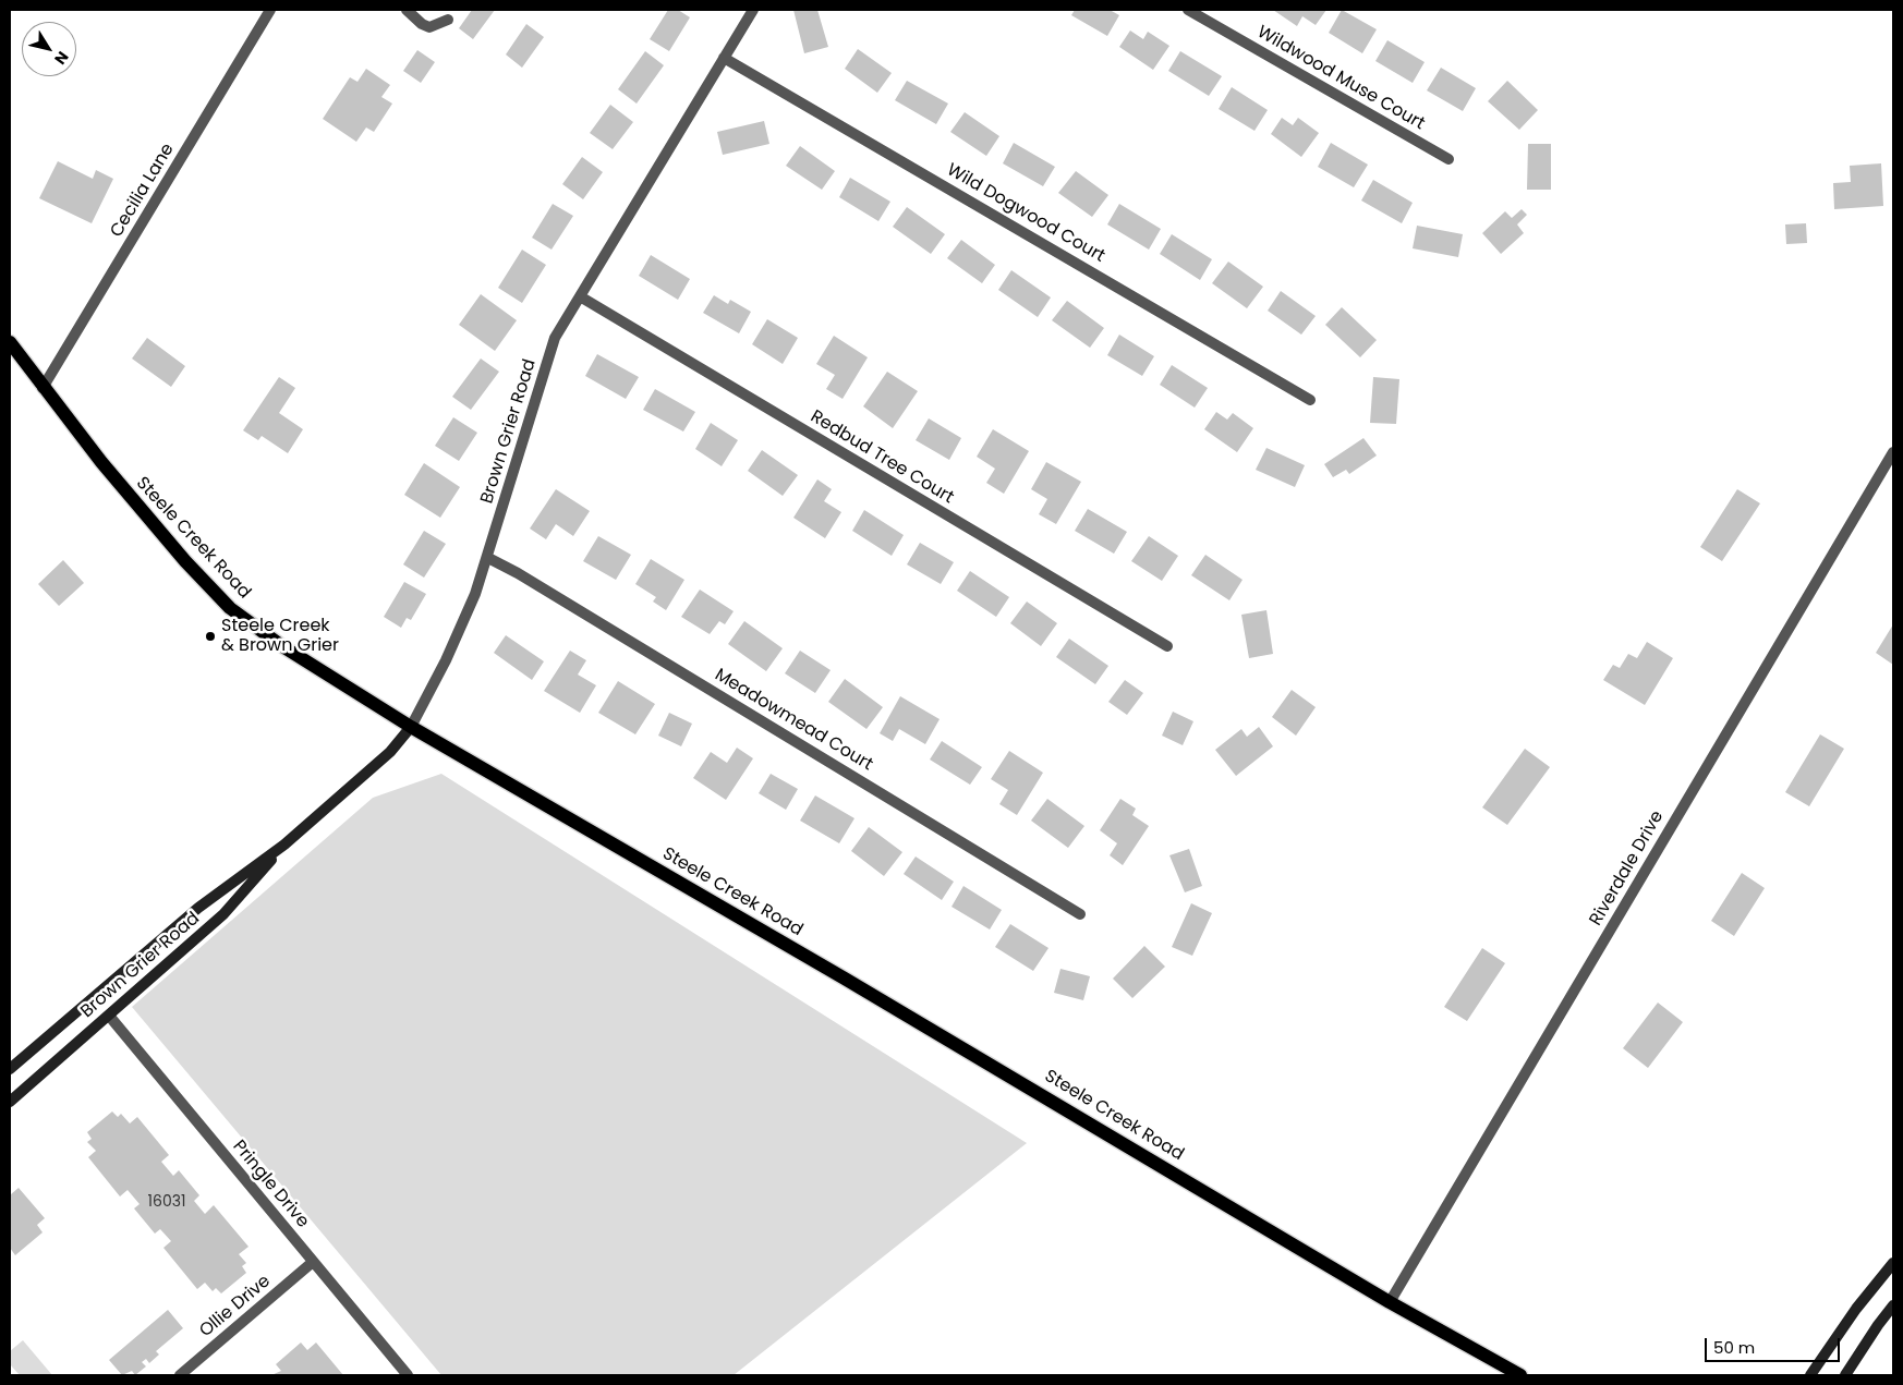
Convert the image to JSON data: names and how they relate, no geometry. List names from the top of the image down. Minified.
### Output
{"streets":{"main road":["Brown Grier Road","Steele Creek Road"],"street":["Wildwood Muse Court","Cecilia Lane","Wild Dogwood Court","Redbud Tree Court","Meadowmead Court","Riverdale Drive","Pringle Drive","Ollie Drive"]},"crossings":[["Cecilia Lane","Steele Creek Road"],["Wild Dogwood Court","Brown Grier Road"],["Brown Grier Road","Redbud Tree Court"],["Brown Grier Road","Steele Creek Road"],["Brown Grier Road","Meadowmead Court"],["Brown Grier Road","Pringle Drive"],["Steele Creek Road","Riverdale Drive"],["Pringle Drive","Ollie Drive"]],"places":["Steele Creek & Brown Grier"],"house_numbers":["16031"],"scale_bar":"50 m","north":"bottom right"}
